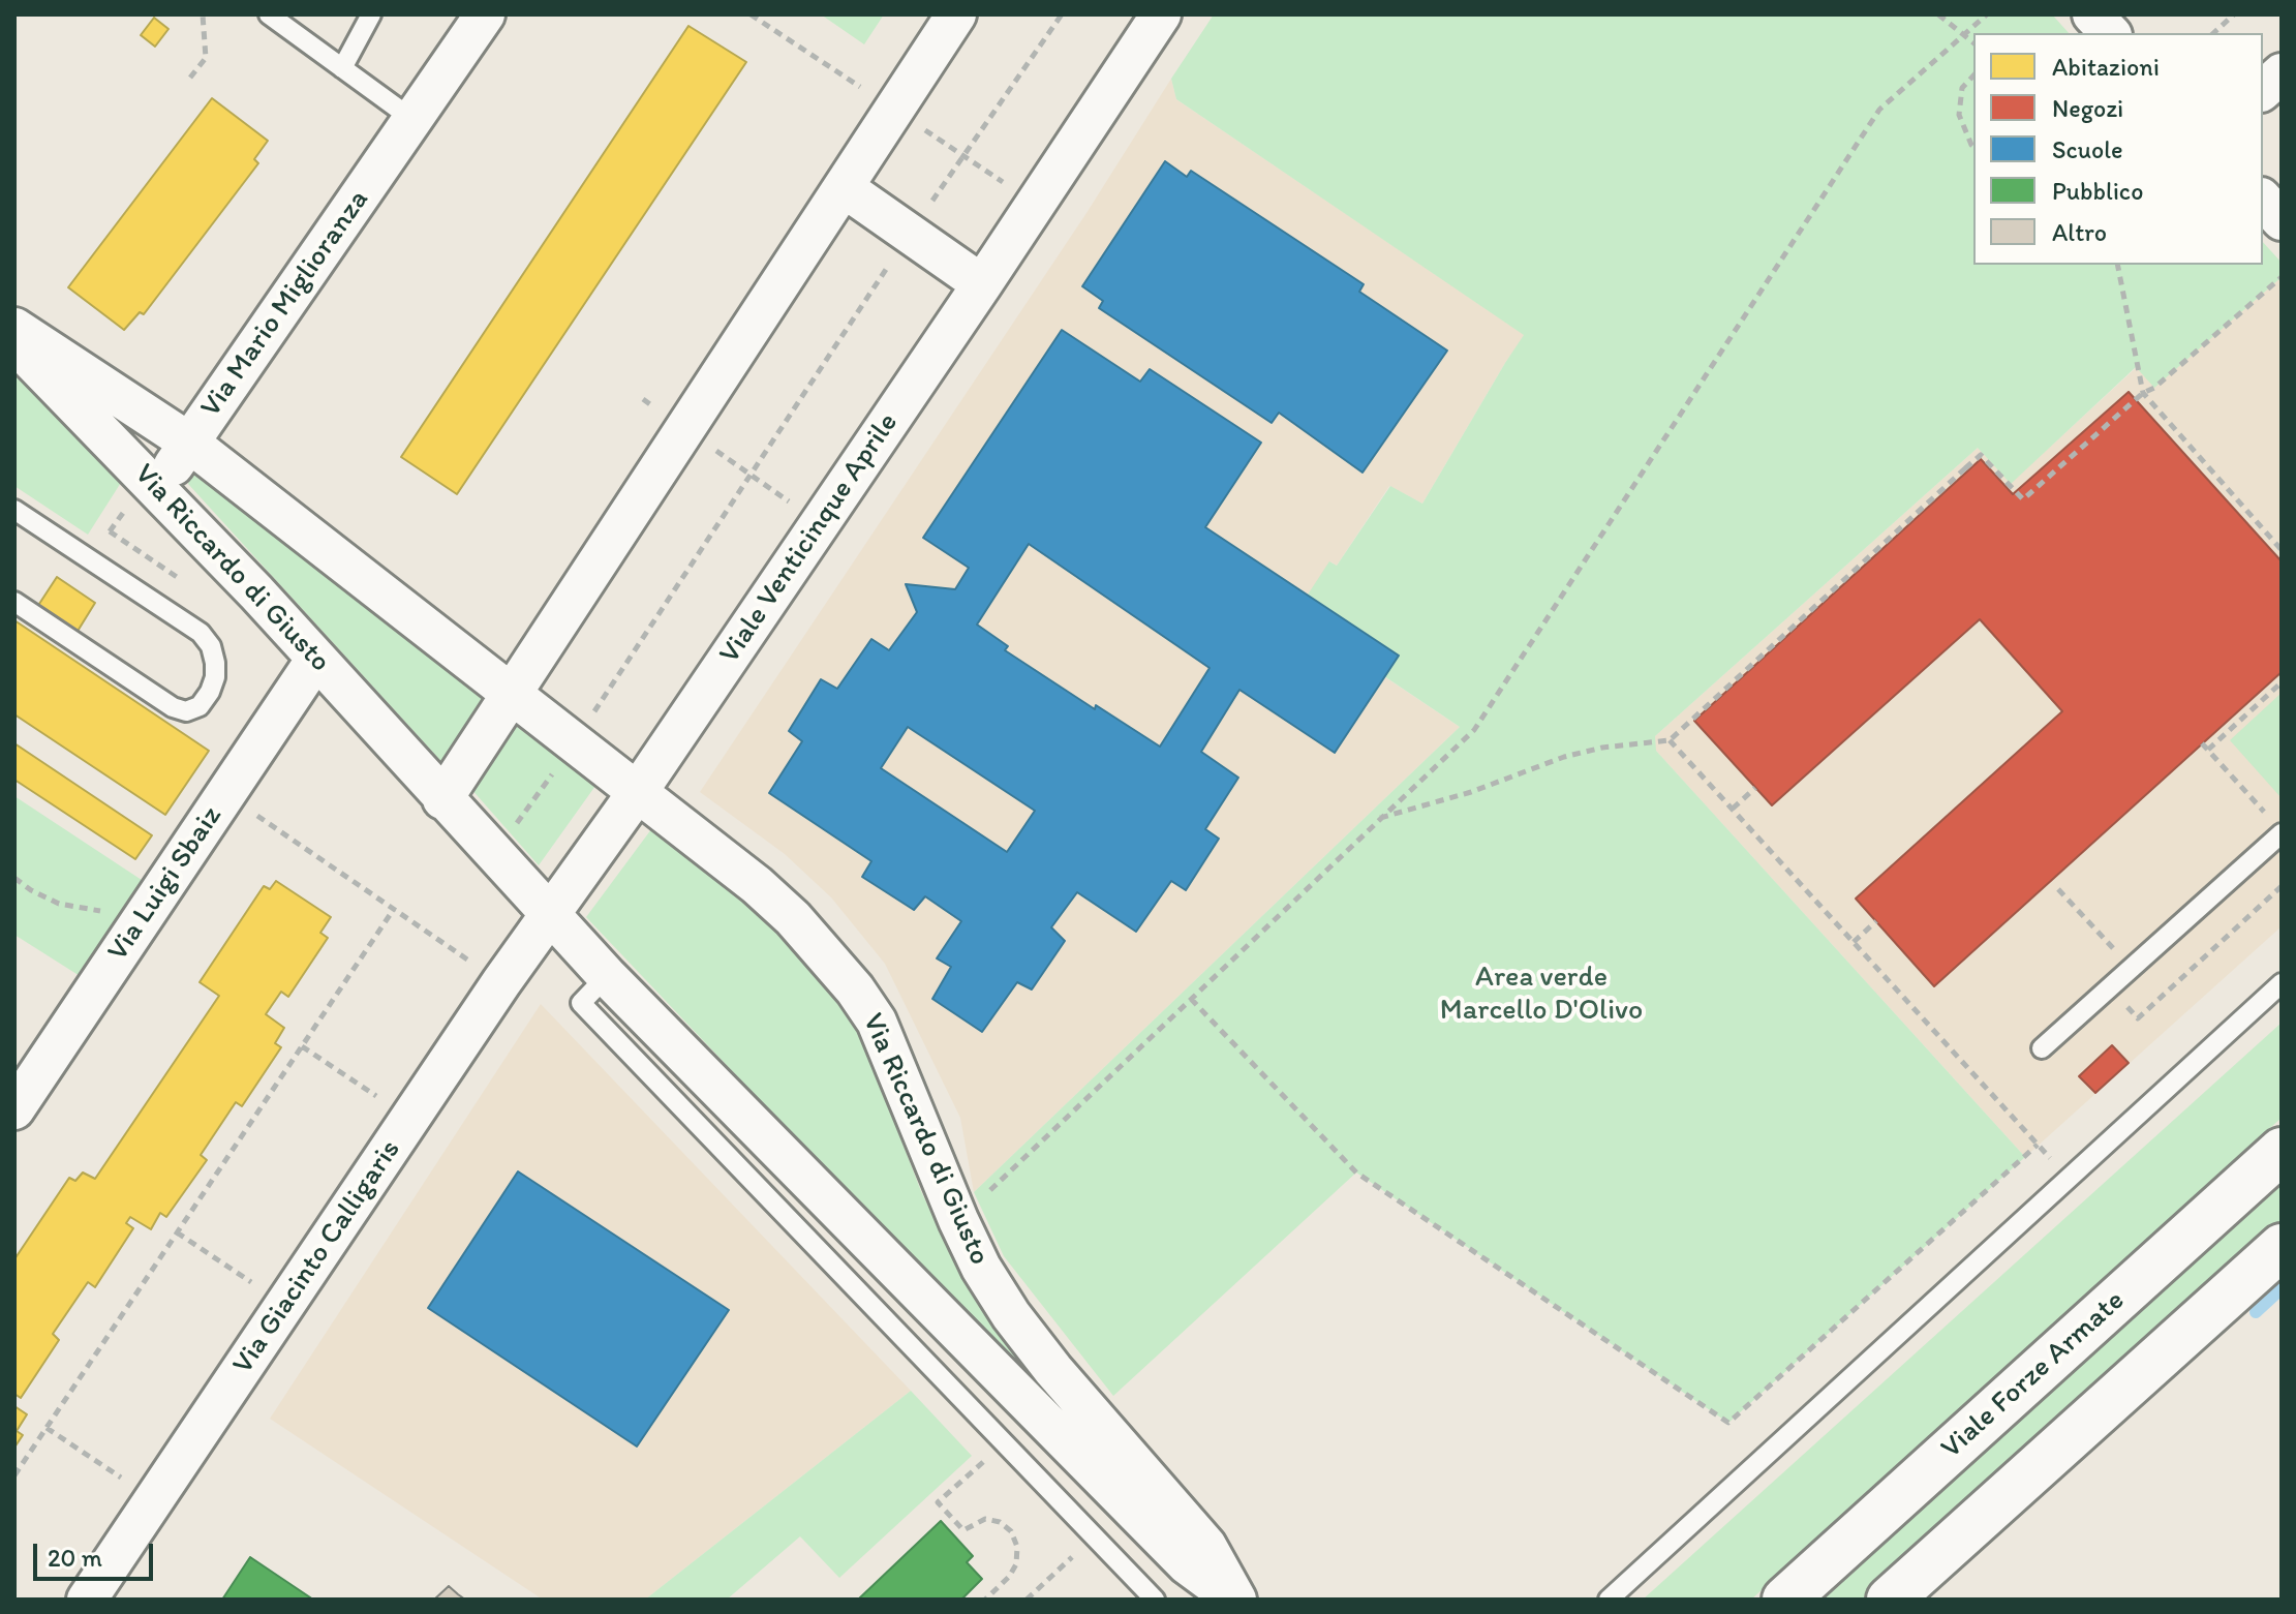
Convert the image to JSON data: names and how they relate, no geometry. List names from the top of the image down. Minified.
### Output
{"streets":{"street":["Via Mario Miglioranza","Viale Venticinque Aprile","Via Riccardo di Giusto","Via Luigi Sbaiz","Via Giacinto Calligaris","Viale Forze Armate"]},"crossings":[["Via Mario Miglioranza","Via Riccardo di Giusto"],["Viale Venticinque Aprile","Via Riccardo di Giusto"],["Via Riccardo di Giusto","Via Luigi Sbaiz"],["Via Riccardo di Giusto","Via Giacinto Calligaris"]],"parks":["Area verde Marcello D'Olivo"],"legend":["Abitazioni","Negozi","Scuole","Pubblico","Altro"],"scale_bar":"20 m"}
